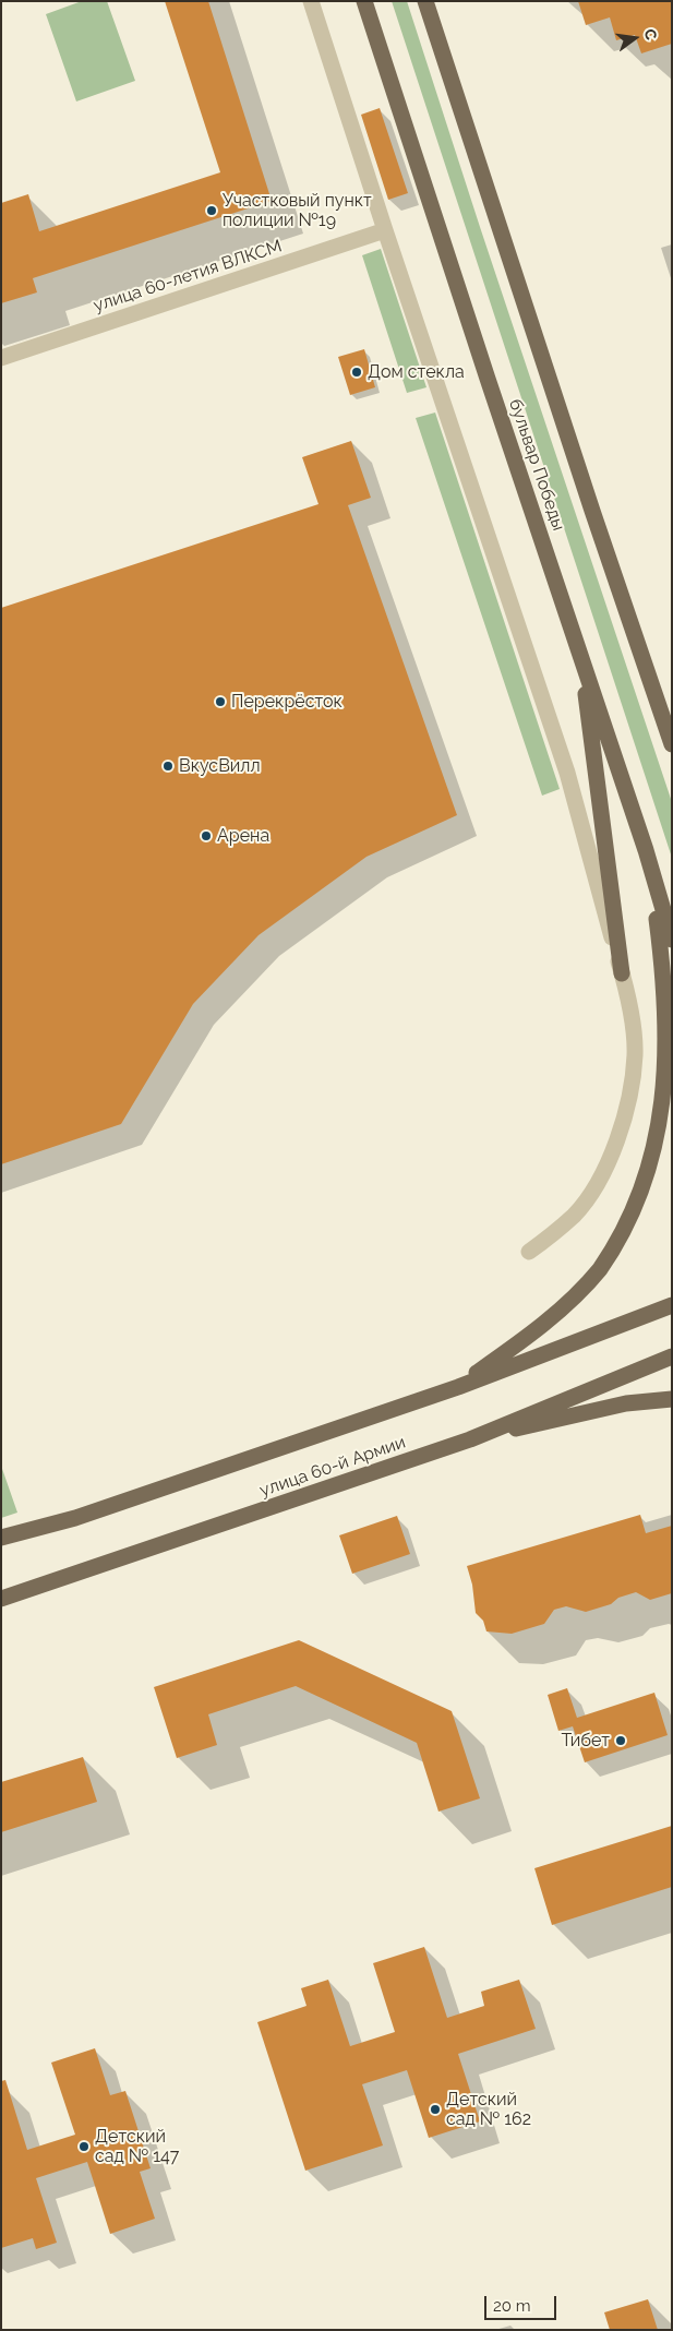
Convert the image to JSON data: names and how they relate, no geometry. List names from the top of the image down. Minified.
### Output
{"streets":{"main road":["бульвар Победы","улица 60-й Армии"],"street":["улица 60-летия ВЛКСМ"]},"places":["Участковый пункт полиции №19","Дом стекла","Перекрёсток","ВкусВилл","Арена","Тибет","Детский сад № 162","Детский сад № 147"],"scale_bar":"20 m","north":"right"}
